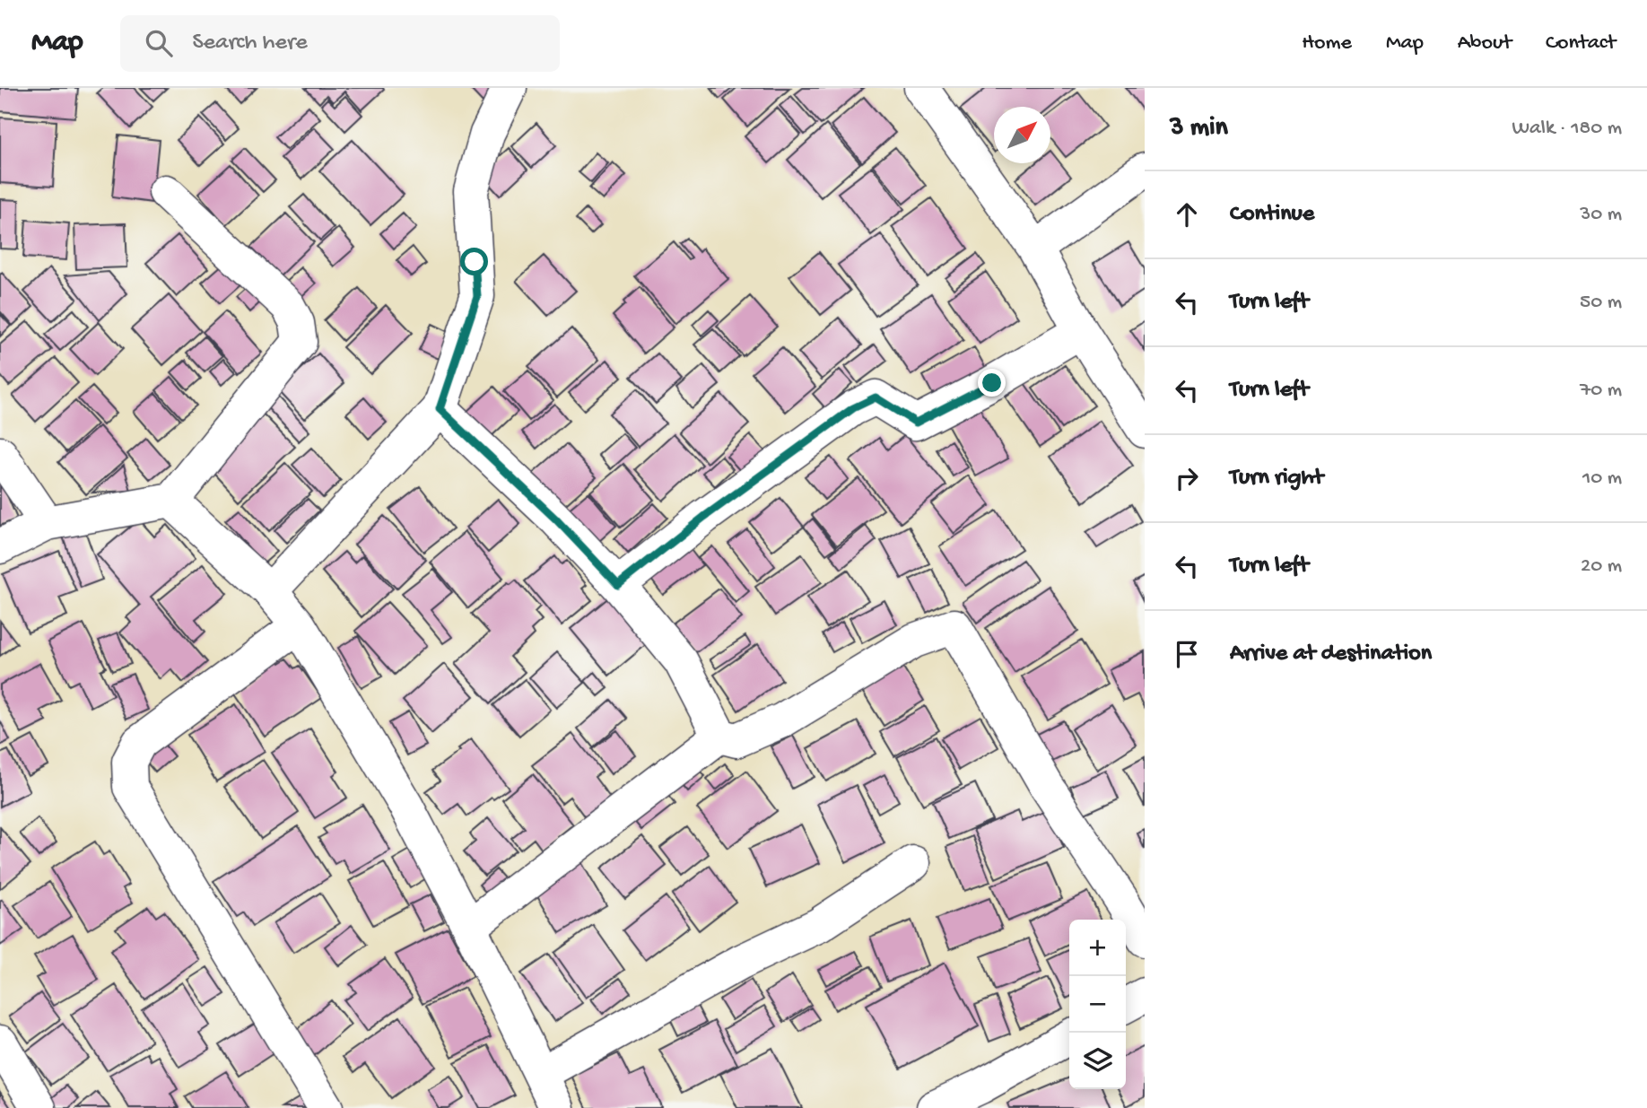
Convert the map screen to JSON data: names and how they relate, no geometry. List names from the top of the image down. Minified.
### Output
{"north":"top right","page":{"header":"Map","search":"Search here","nav":["Home","Map","About","Contact"],"heading":["3 min","Walk · 180 m"],"list":[["Continue","30 m"],["Turn left","50 m"],["Turn left","70 m"],["Turn right","10 m"],["Turn left","20 m"],"Arrive at destination"],"map_buttons":["+","−"]}}
